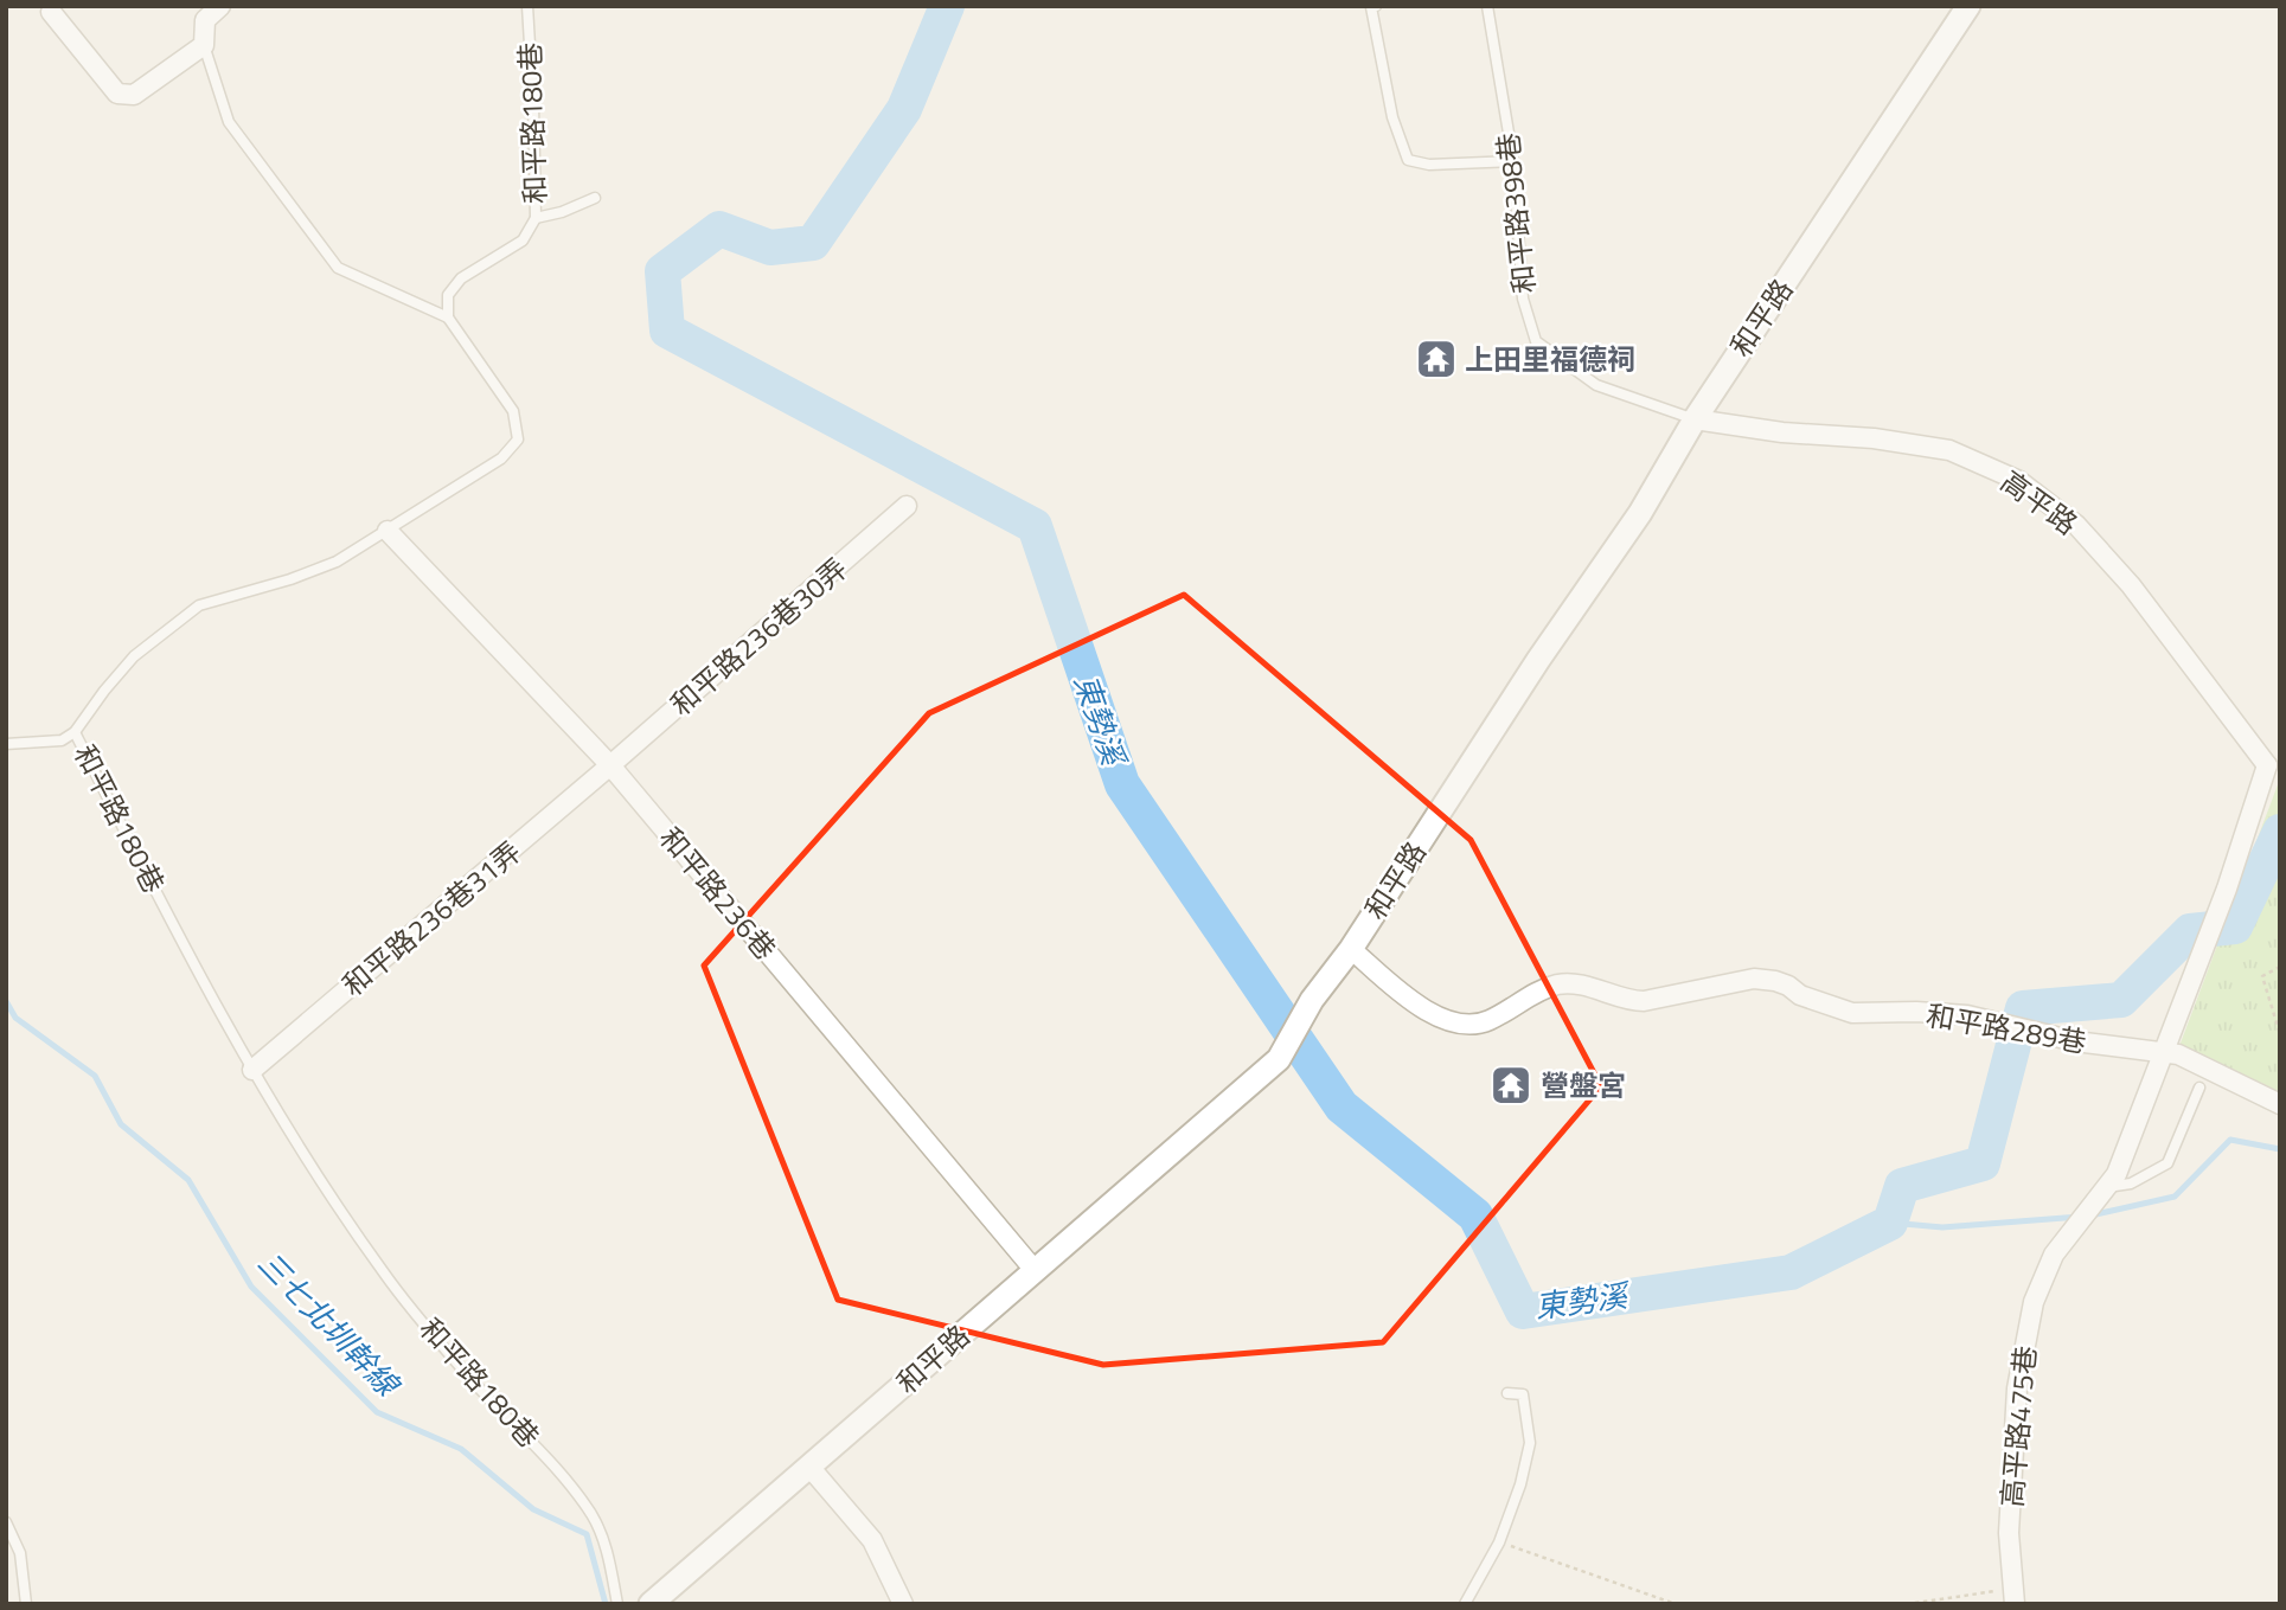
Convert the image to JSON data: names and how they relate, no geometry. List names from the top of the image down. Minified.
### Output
{"streets":{"street":["和平路","高平路","和平路236巷30弄","和平路236巷","和平路236巷31弄","和平路289巷","高平路475巷"],"lane":["和平路180巷","和平路398巷"]},"crossings":[["和平路180巷","和平路236巷"],["和平路180巷","和平路236巷31弄"],["和平路398巷","和平路"],["和平路398巷","高平路"],["和平路","高平路"],["和平路","和平路236巷"],["和平路","和平路289巷"],["和平路236巷30弄","和平路236巷"],["和平路236巷30弄","和平路236巷31弄"],["和平路236巷","和平路236巷31弄"]],"water":["東勢溪","三七北圳幹線"],"places":{"temple":["上田里福德祠","營盤宮"]}}
